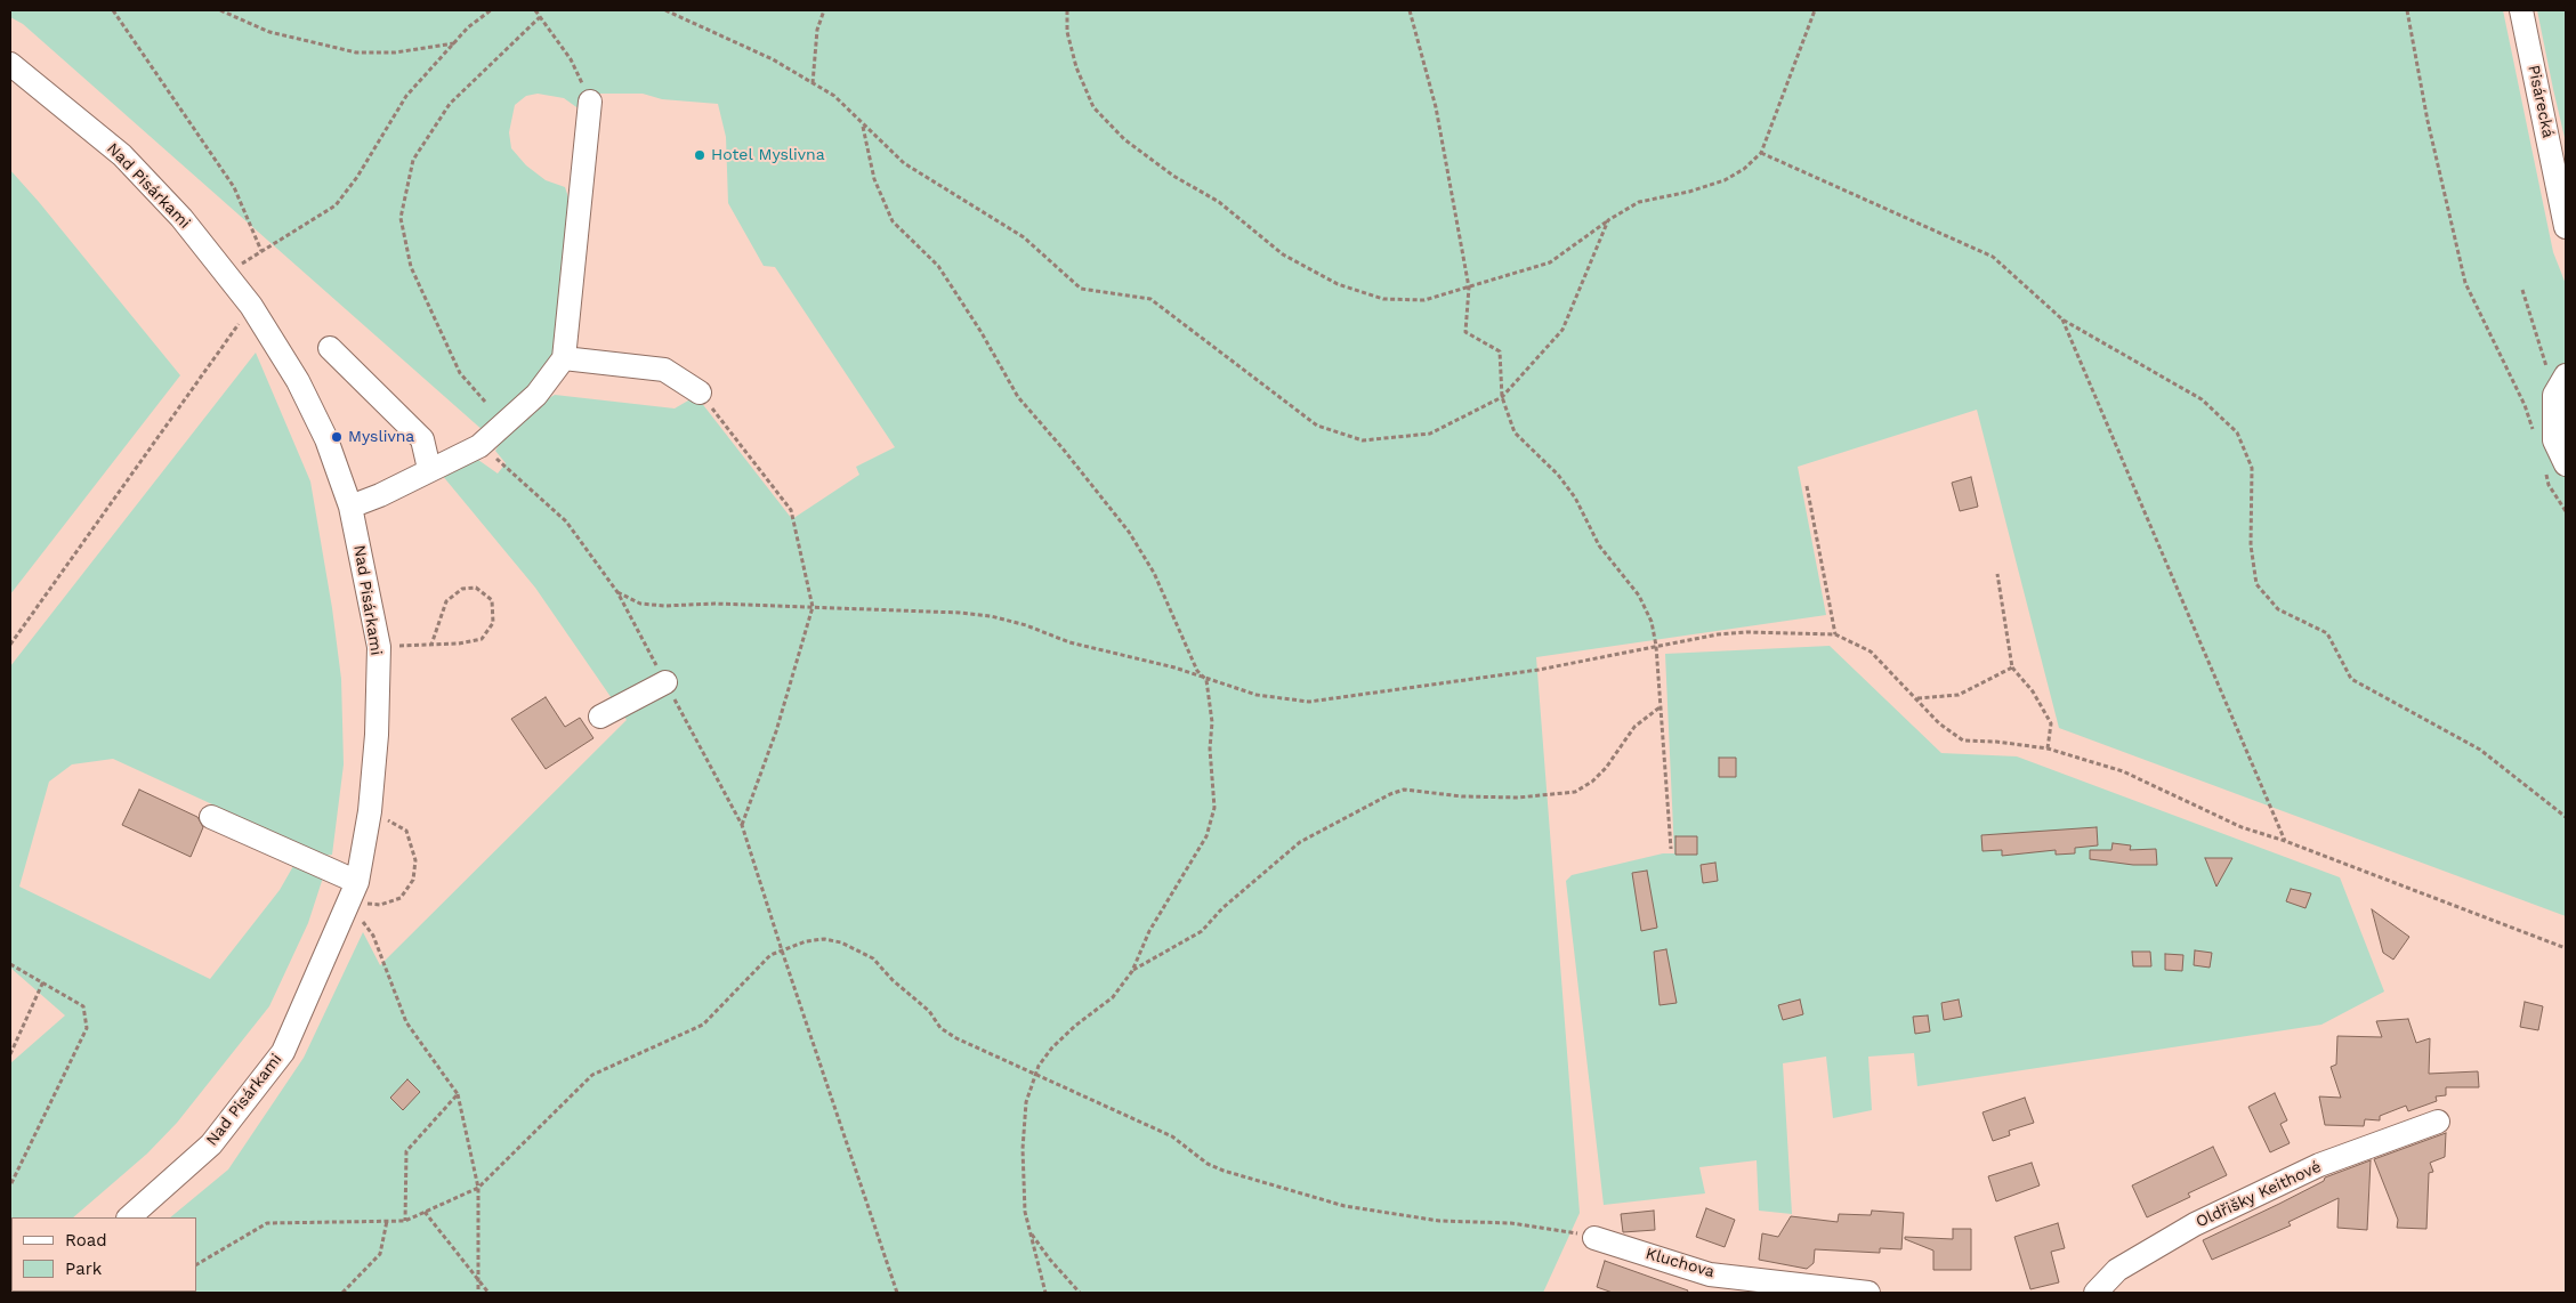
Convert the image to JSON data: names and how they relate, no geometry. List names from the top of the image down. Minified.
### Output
{"streets":{"street":["Pisárecká","Nad Pisárkami","Oldřišky Keithové","Kluchova"]},"places":["Hotel Myslivna","Myslivna"],"legend":["Road","Park"]}
